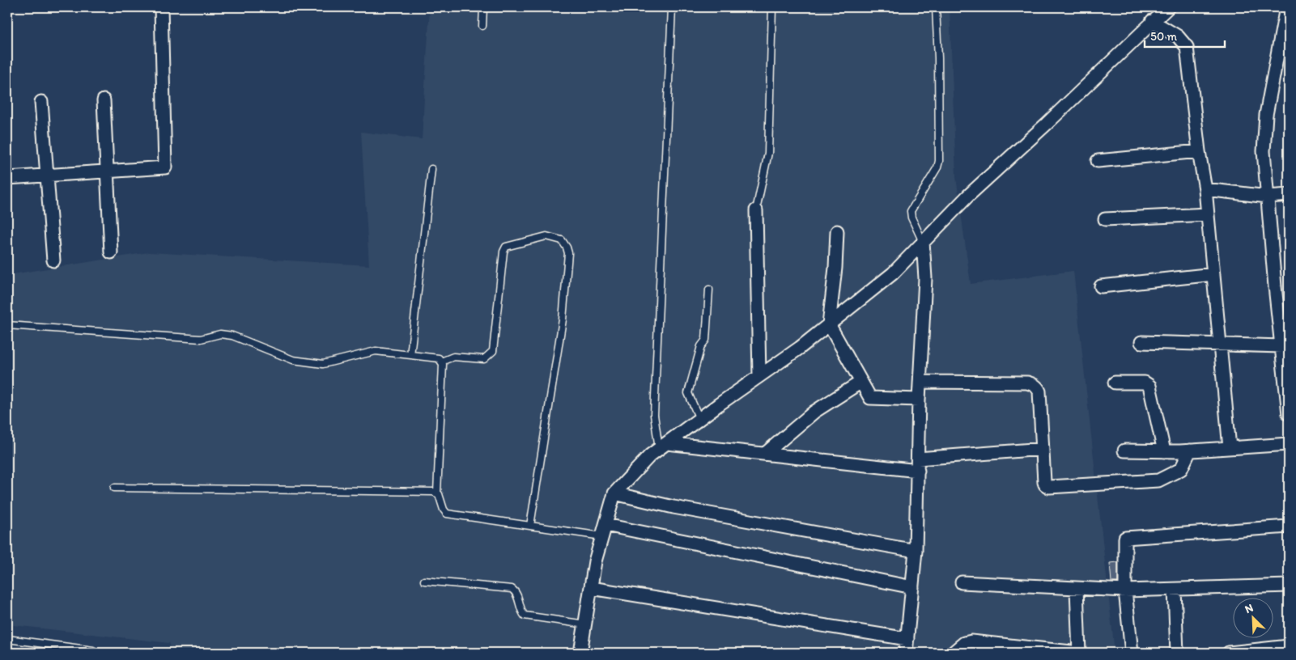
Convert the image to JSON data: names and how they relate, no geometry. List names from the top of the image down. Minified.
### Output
{"scale_bar":"50 m","north":"top left"}
